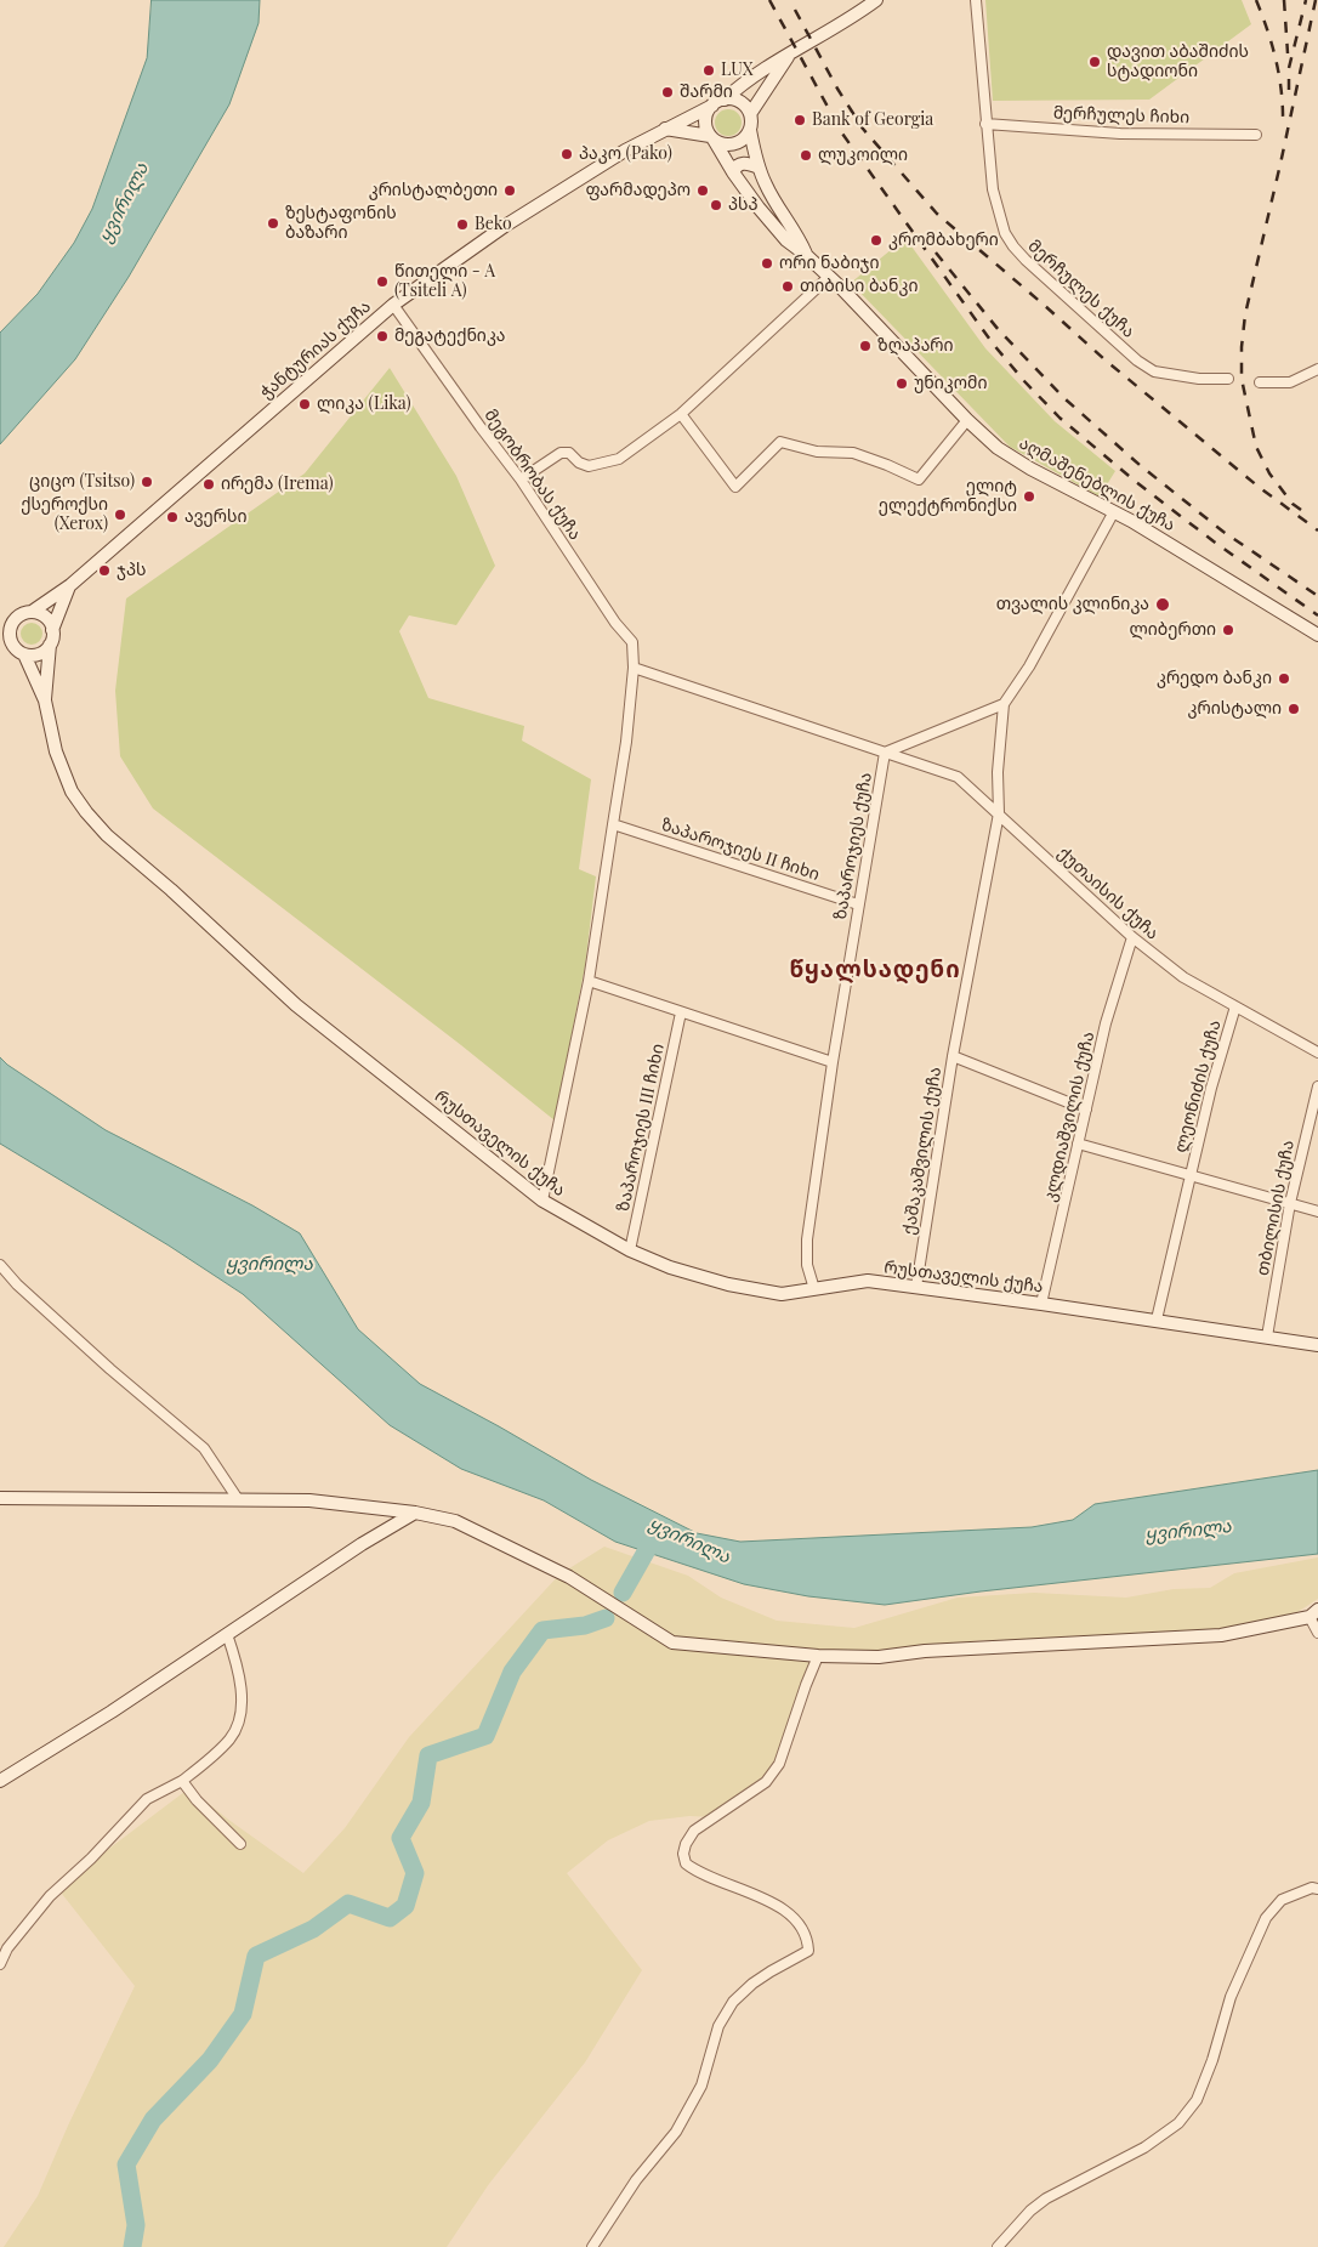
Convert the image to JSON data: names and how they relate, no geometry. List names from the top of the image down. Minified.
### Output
{"streets":{"street":["მერჩულეს ჩიხი","მერჩულეს ქუჩა","ჭანტურიას ქუჩა","მეგობრობას ქუჩა","აღმაშენებლის ქუჩა","ზაპაროჯიეს ქუჩა","ზაპაროჯიეს II ჩიხი","ქუთაისის ქუჩა","ლეონიძის ქუჩა","კლდიაშვილის ქუჩა","ზაპაროჯიეს III ჩიხი","რუსთაველის ქუჩა","ქაშაკაშვილის ქუჩა","თბილისის ქუჩა"]},"crossings":[["მერჩულეს ჩიხი","მერჩულეს ქუჩა"],["ჭანტურიას ქუჩა","მეგობრობას ქუჩა"],["ჭანტურიას ქუჩა","აღმაშენებლის ქუჩა"],["ჭანტურიას ქუჩა","რუსთაველის ქუჩა"],["მეგობრობას ქუჩა","ქუთაისის ქუჩა"],["ზაპაროჯიეს ქუჩა","ზაპაროჯიეს II ჩიხი"],["ზაპაროჯიეს ქუჩა","ქუთაისის ქუჩა"],["ზაპაროჯიეს ქუჩა","რუსთაველის ქუჩა"],["ზაპაროჯიეს ქუჩა","ქაშაკაშვილის ქუჩა"],["ქუთაისის ქუჩა","ლეონიძის ქუჩა"],["ქუთაისის ქუჩა","კლდიაშვილის ქუჩა"],["ქუთაისის ქუჩა","ქაშაკაშვილის ქუჩა"],["ლეონიძის ქუჩა","კლდიაშვილის ქუჩა"],["ლეონიძის ქუჩა","რუსთაველის ქუჩა"],["ლეონიძის ქუჩა","თბილისის ქუჩა"],["კლდიაშვილის ქუჩა","რუსთაველის ქუჩა"],["კლდიაშვილის ქუჩა","ქაშაკაშვილის ქუჩა"],["ზაპაროჯიეს III ჩიხი","რუსთაველის ქუჩა"],["რუსთაველის ქუჩა","ქაშაკაშვილის ქუჩა"],["რუსთაველის ქუჩა","თბილისის ქუჩა"]],"districts":["წყალსადენი"],"water":["ყვირილა"],"places":["დავით აბაშიძის სტადიონი","LUX","შარმი","Bank of Georgia","პაკო (Pako)","ლუკოილი","კრისტალბეთი","ფარმადეპო","პსპ","ზესტაფონის ბაზარი","Beko","კრომბახერი","ორი ნაბიჯი","წითელი - A (Tsiteli A)","თიბისი ბანკი","მეგატექნიკა","ზღაპარი","უნიკომი","ლიკა (Lika)","ციცო (Tsitso)","ირემა (Irema)","ელიტ ელექტრონიქსი","ქსეროქსი (Xerox)","ავერსი","ჯპს","თვალის კლინიკა","ლიბერთი","კრედო ბანკი","კრისტალი"]}
